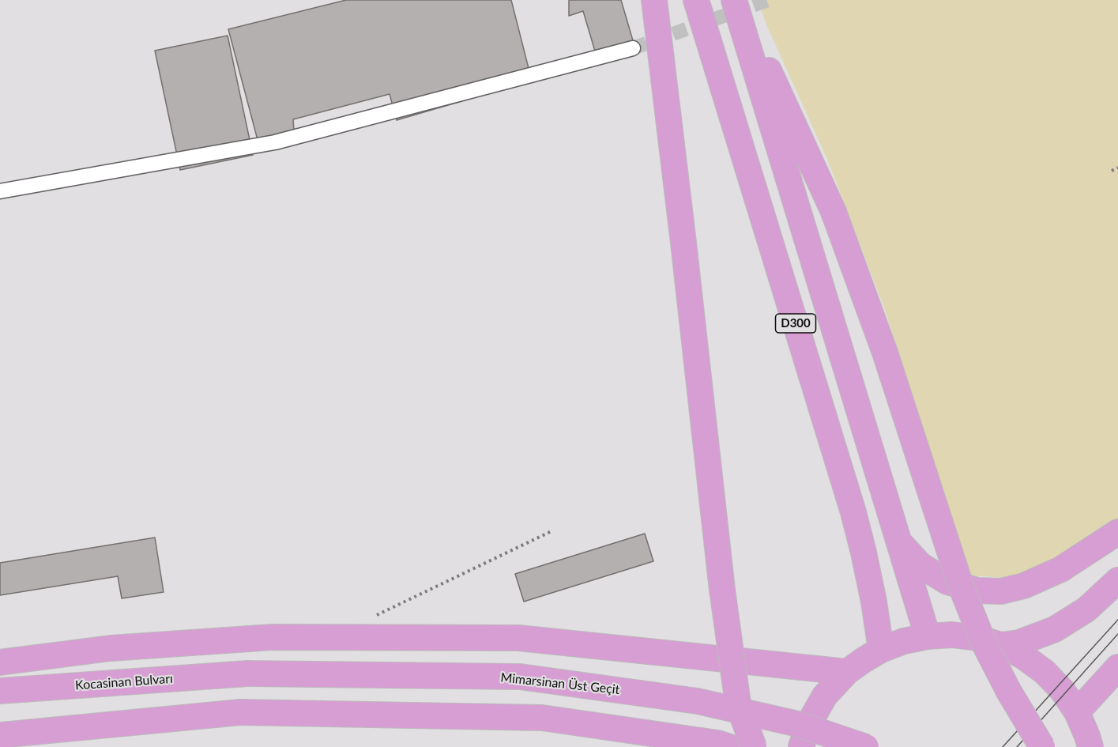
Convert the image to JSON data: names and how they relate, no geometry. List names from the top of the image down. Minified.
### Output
{"streets":{"highway":["D300","Kocasinan Bulvarı","Mimarsinan Üst Geçit"]},"crossings":[["Kocasinan Bulvarı","Mimarsinan Üst Geçit"]]}
